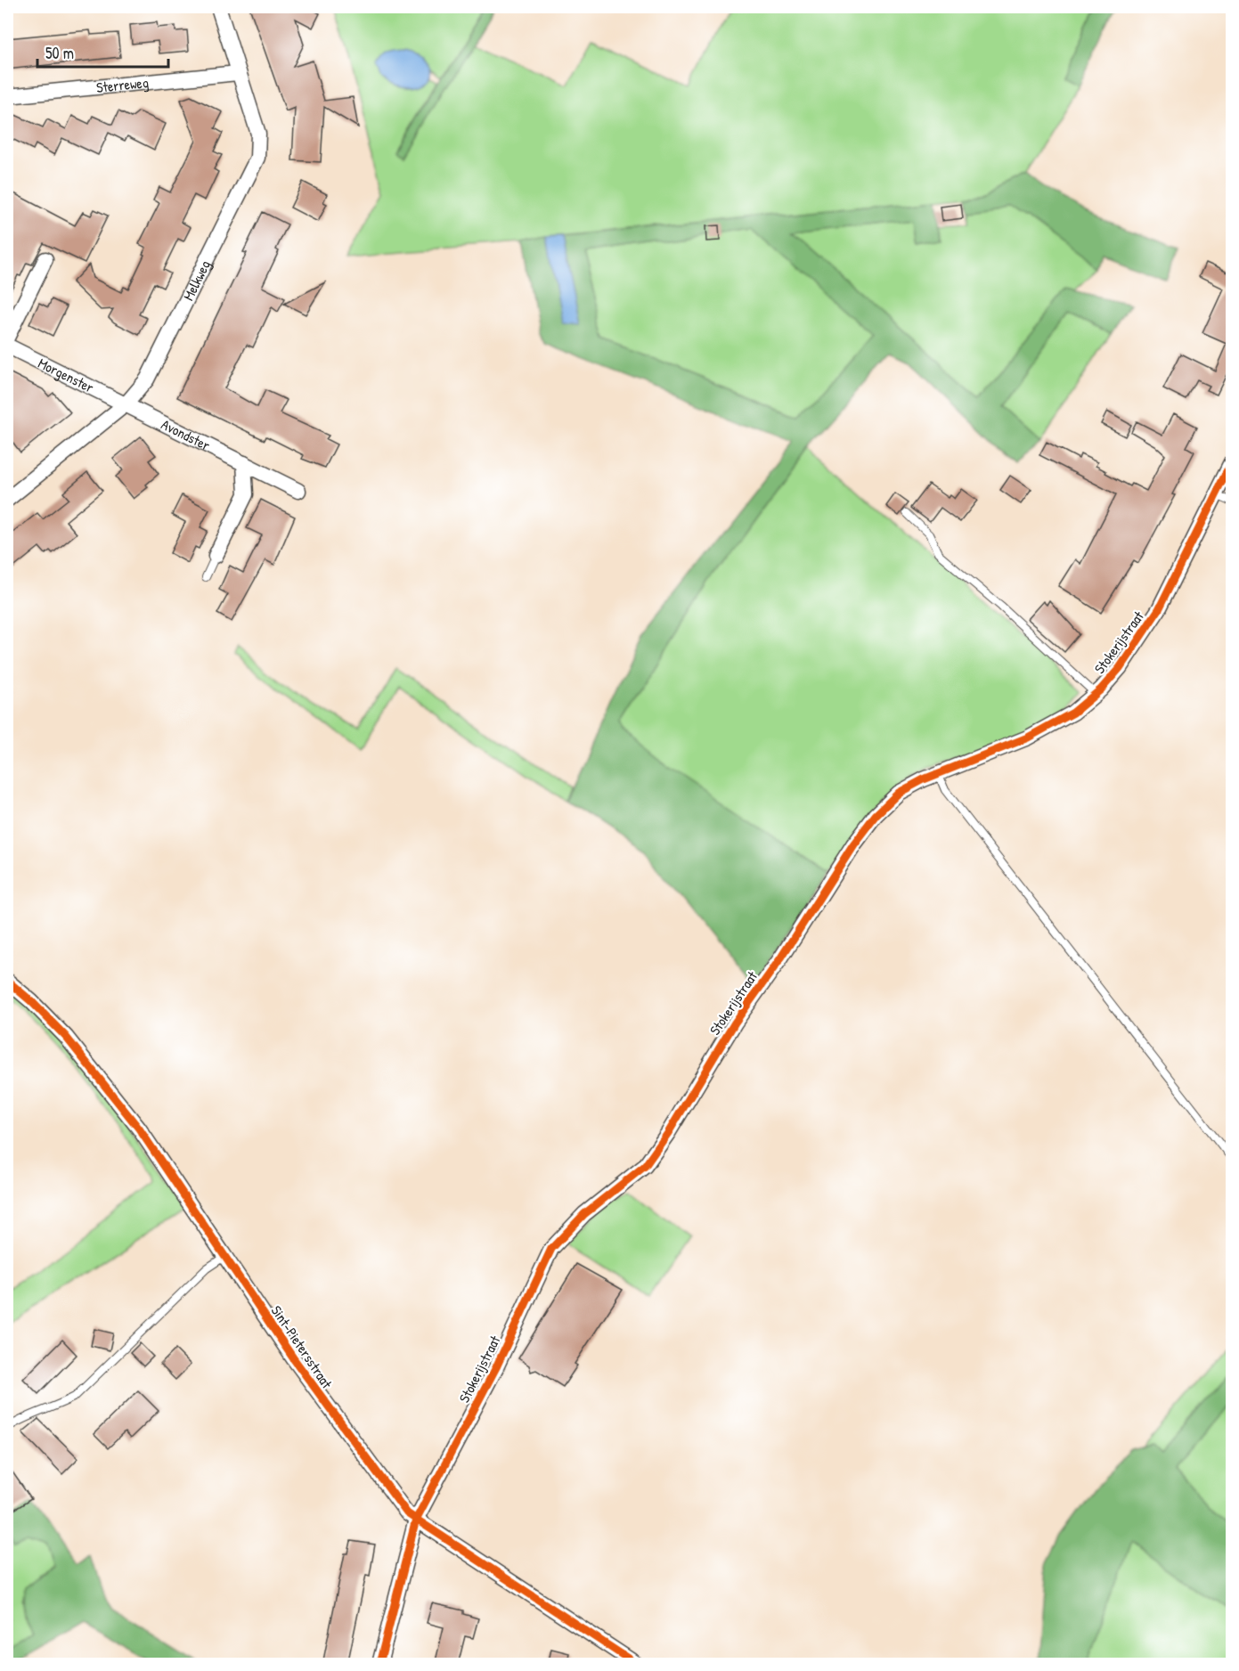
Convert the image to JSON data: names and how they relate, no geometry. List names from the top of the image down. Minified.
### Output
{"streets":{"street":["Sterreweg","Melkweg","Morgenster","Avondster","Stokerijstraat","Sint-Pietersstraat"]},"crossings":[["Sterreweg","Melkweg"],["Melkweg","Morgenster"],["Melkweg","Avondster"],["Morgenster","Avondster"],["Stokerijstraat","Sint-Pietersstraat"]],"scale_bar":"50 m"}
